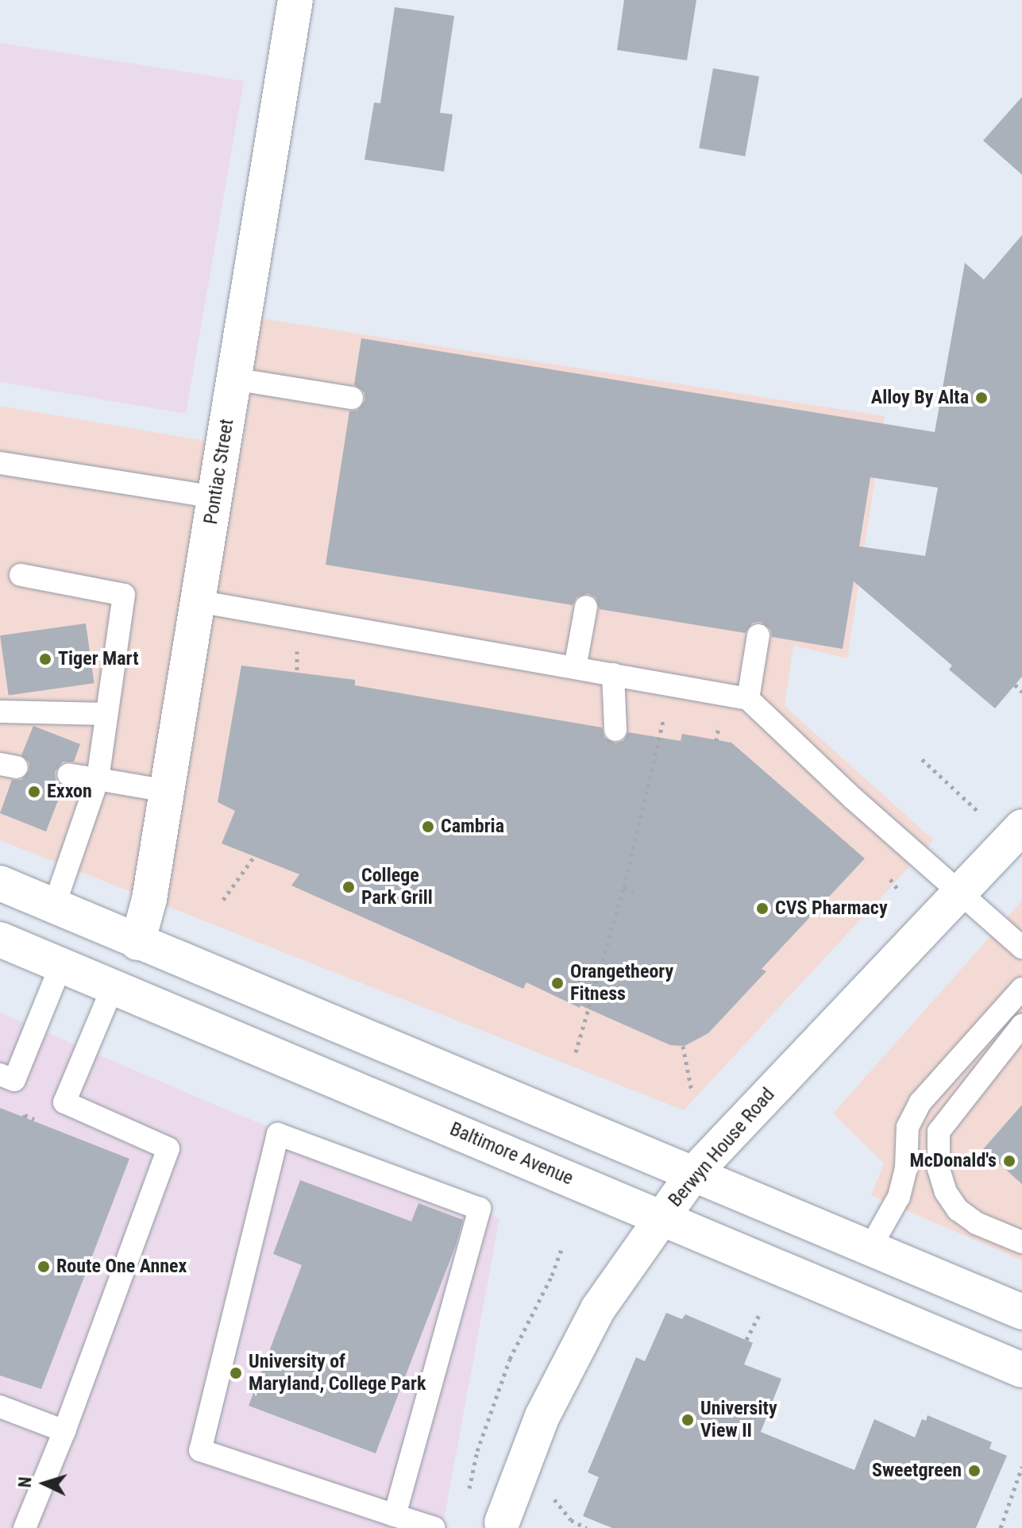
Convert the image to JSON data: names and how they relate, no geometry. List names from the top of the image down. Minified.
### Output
{"streets":{"main road":["Pontiac Street","Berwyn House Road","Baltimore Avenue"]},"crossings":[["Berwyn House Road","Baltimore Avenue"]],"places":["Alloy By Alta","Tiger Mart","Exxon","Cambria","College Park Grill","CVS Pharmacy","Orangetheory Fitness","McDonald's","Route One Annex","University of Maryland, College Park","University View II","Sweetgreen"],"north":"left"}
